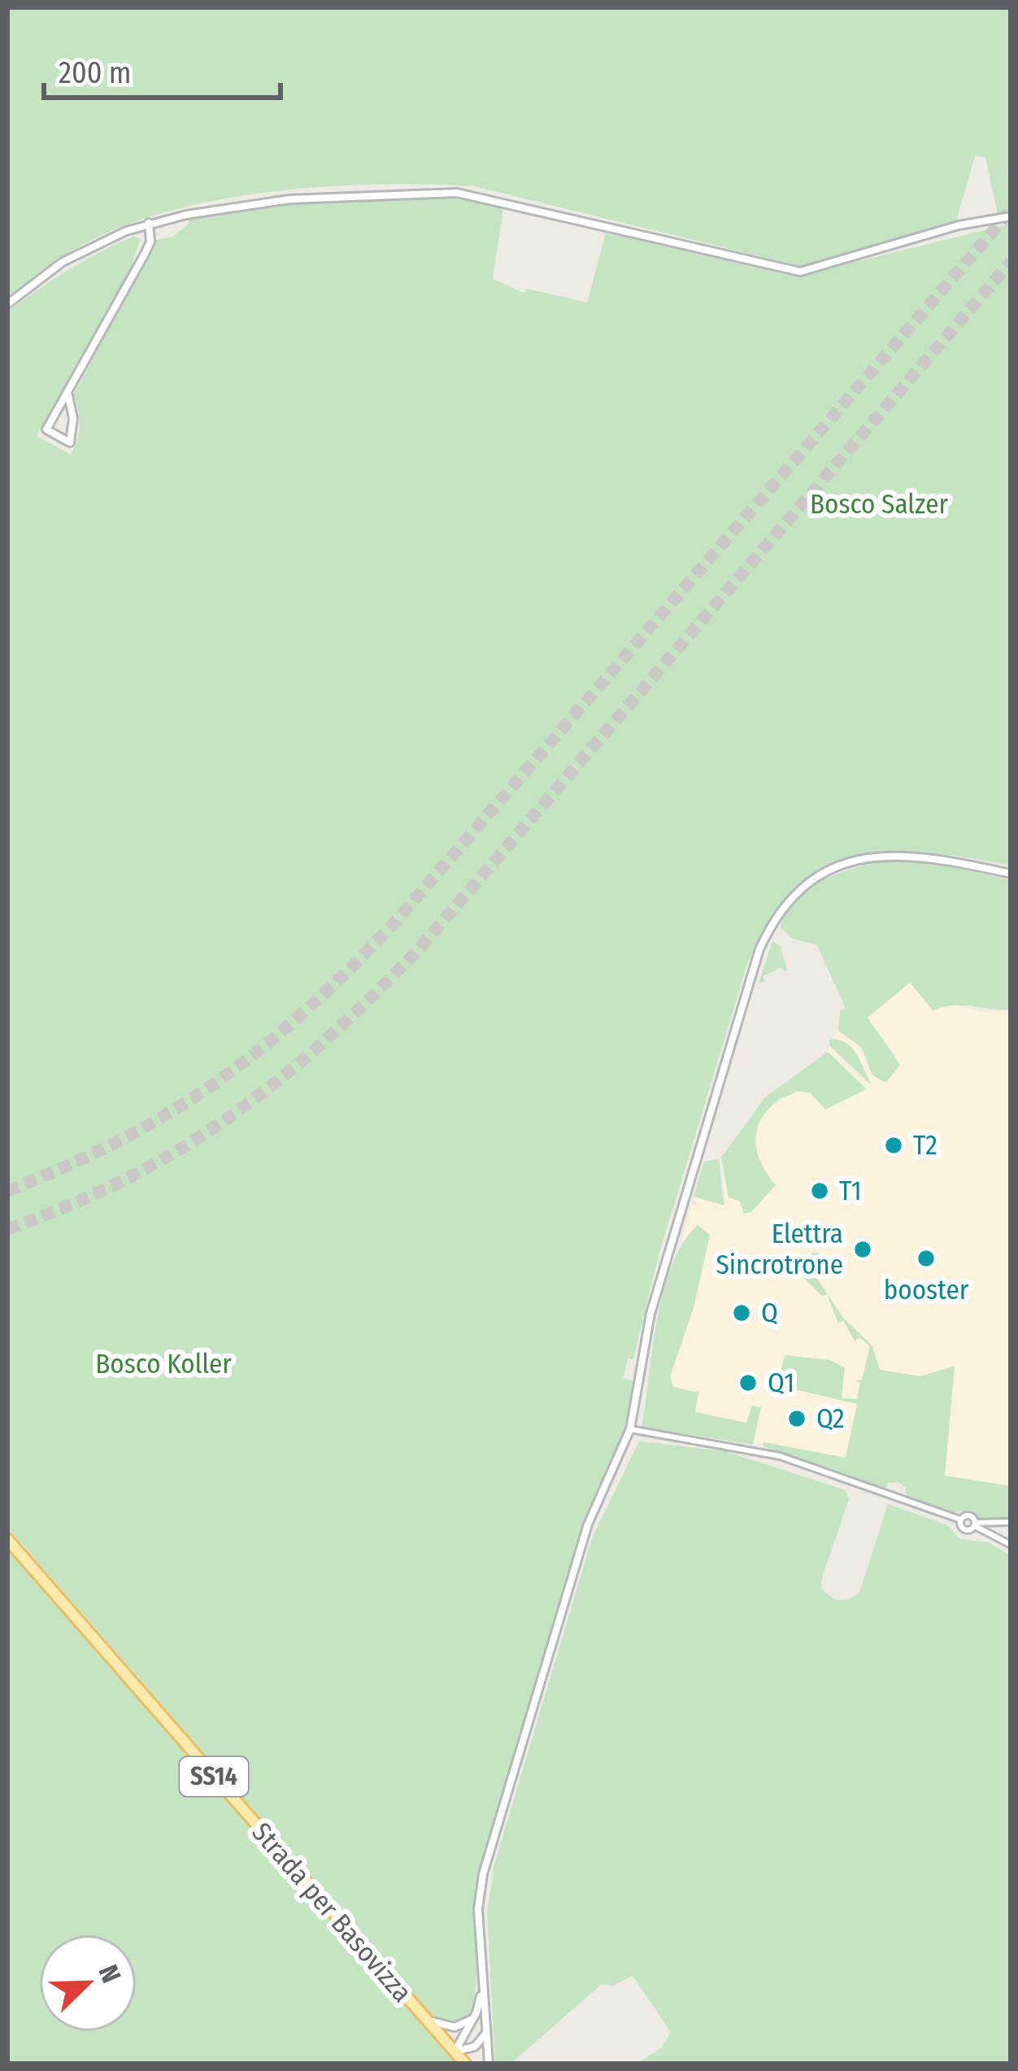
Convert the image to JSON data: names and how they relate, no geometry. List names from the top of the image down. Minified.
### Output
{"streets":{"main road":["SS14","Strada per Basovizza"]},"parks":["Bosco Salzer","Bosco Koller"],"places":["T2","T1","Elettra Sincrotrone","booster","Q","Q1","Q2"],"scale_bar":"200 m","north":"top right"}
